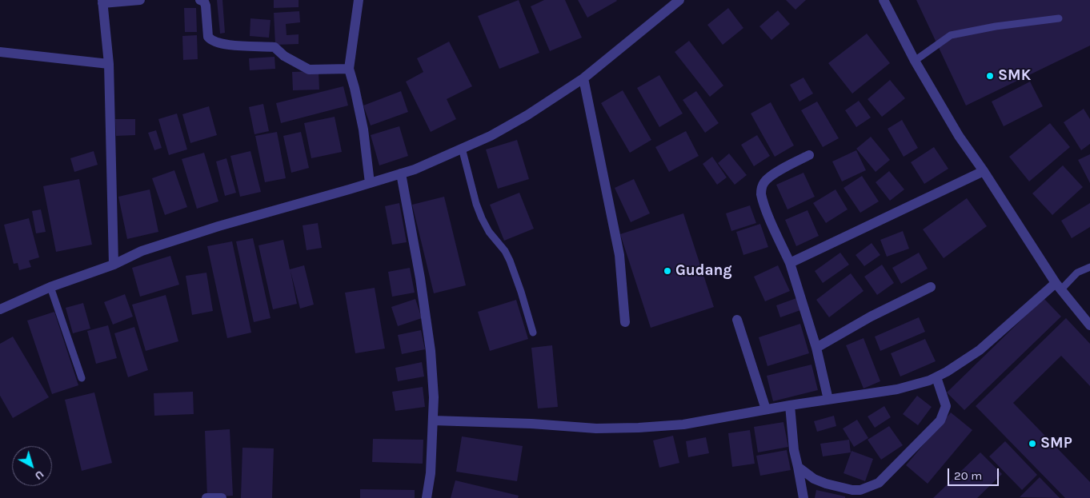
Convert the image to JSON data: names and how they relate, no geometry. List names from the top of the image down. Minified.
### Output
{"places":["SMK","Gudang","SMP"],"scale_bar":"20 m","north":"bottom right"}
